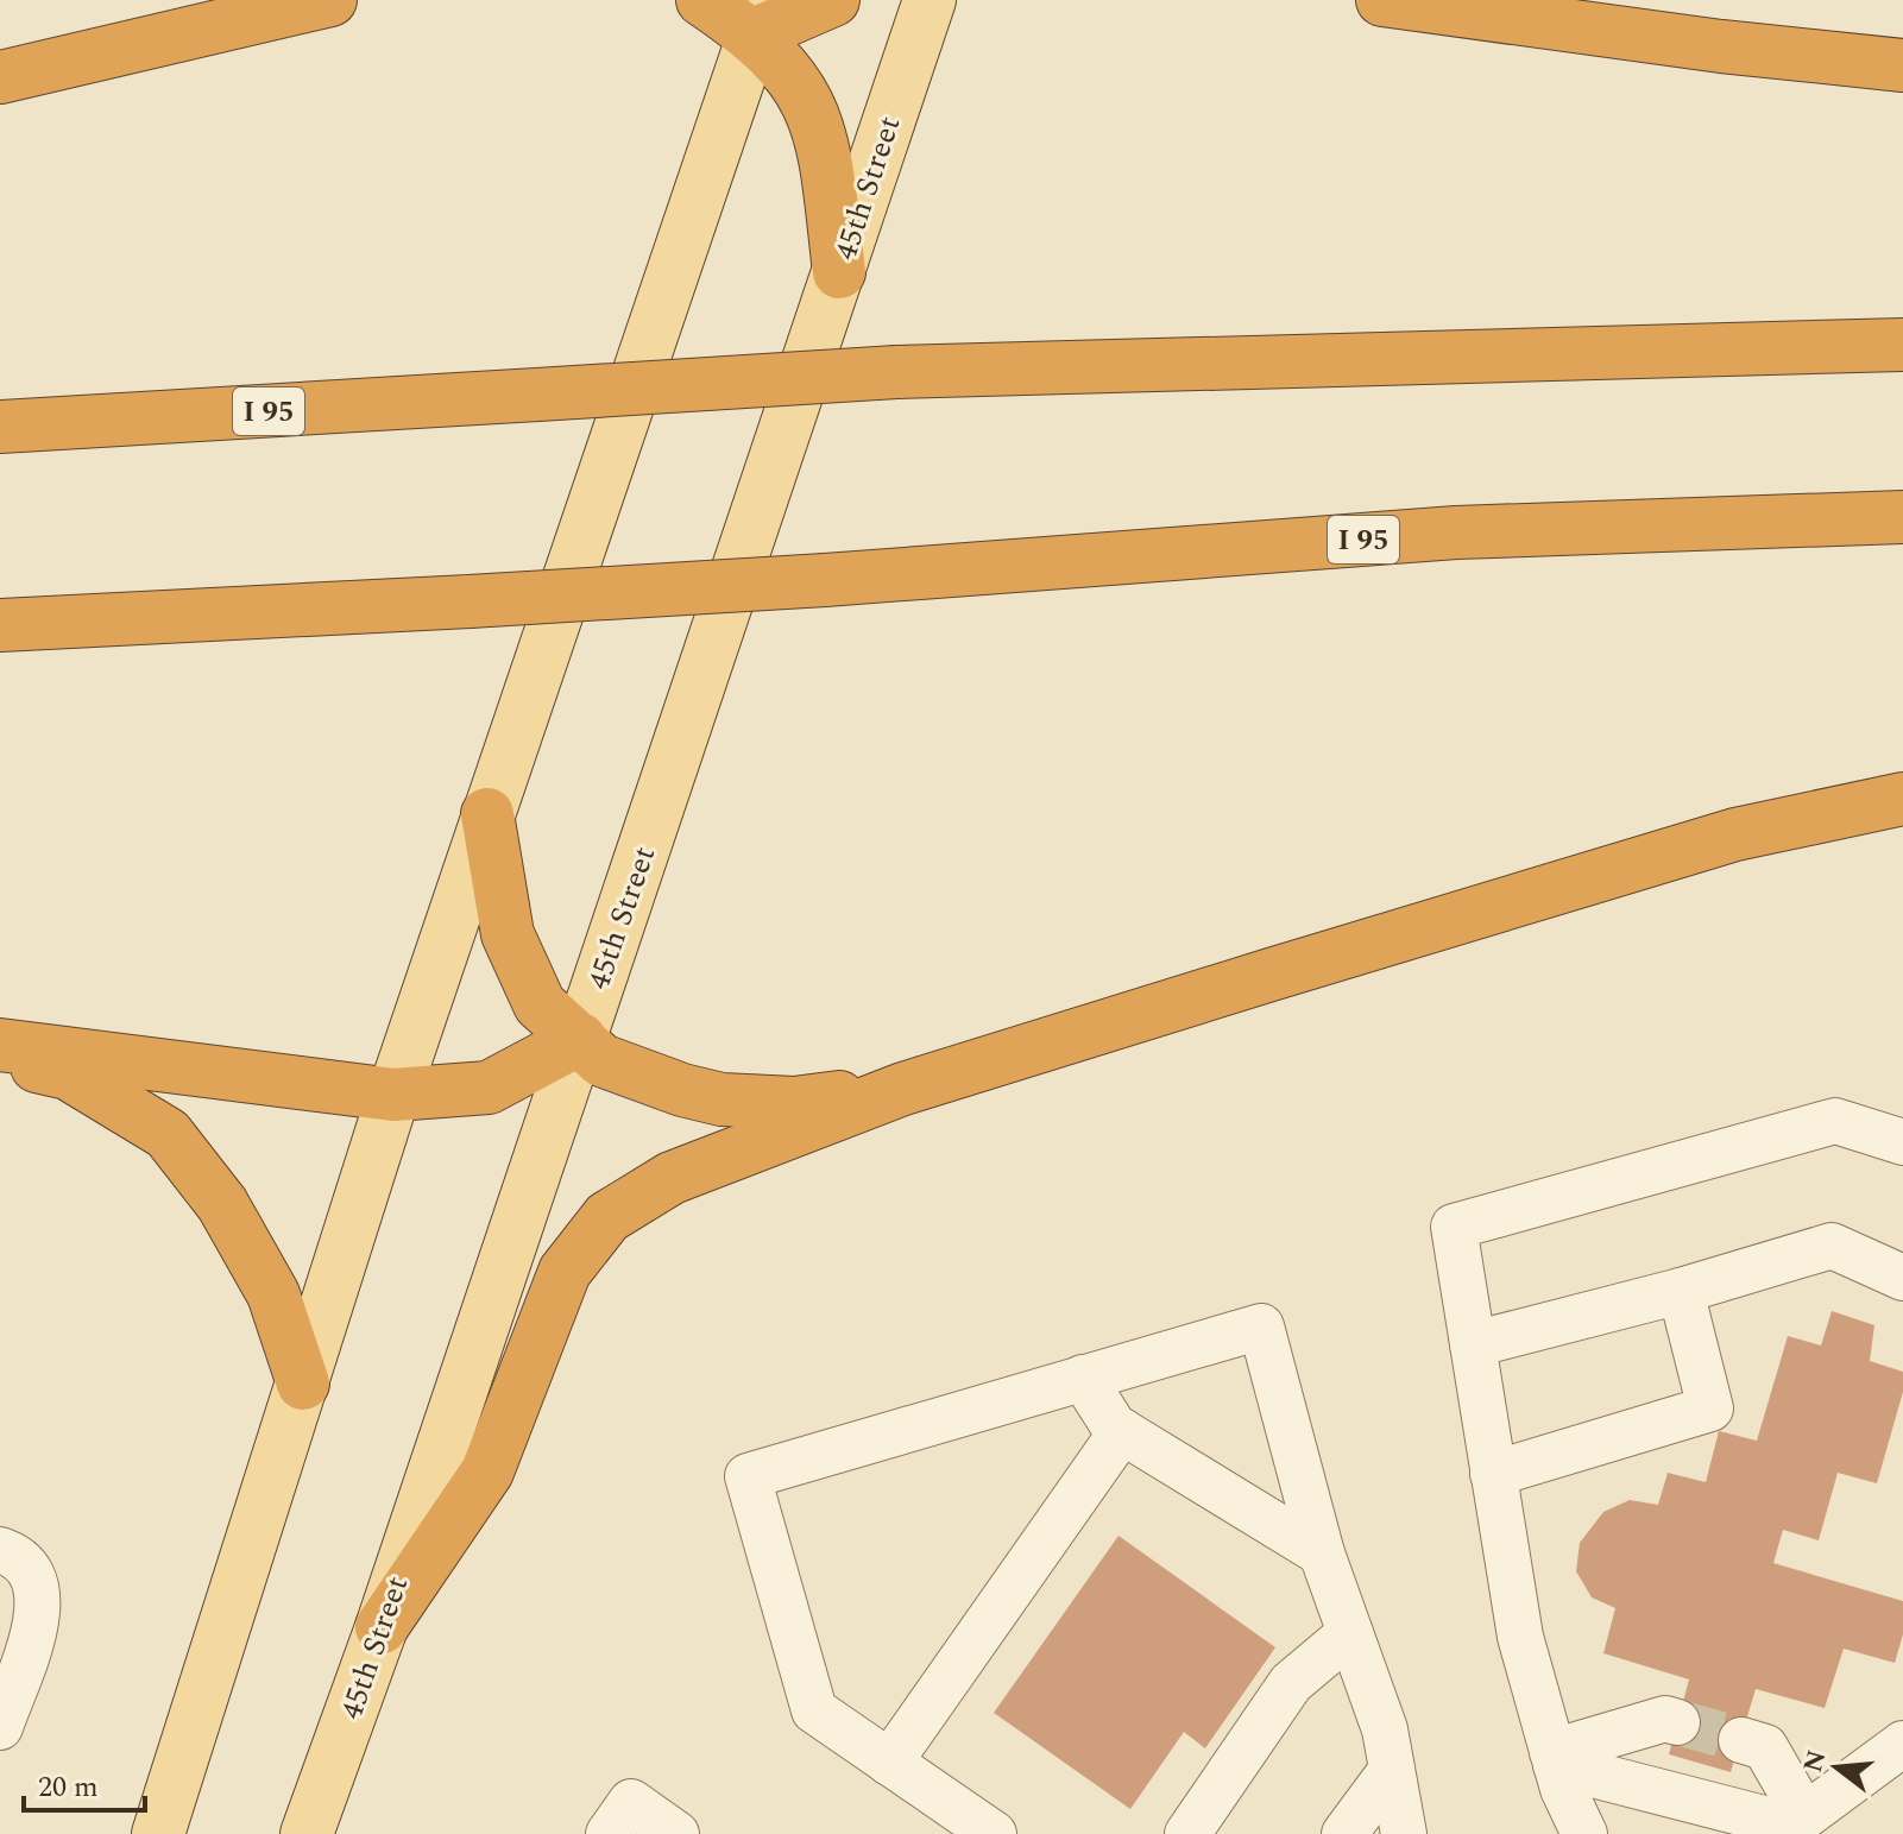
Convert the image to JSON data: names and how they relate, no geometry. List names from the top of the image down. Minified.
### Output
{"streets":{"highway":["I 95"],"main road":["45th Street"]},"scale_bar":"20 m","north":"left"}
